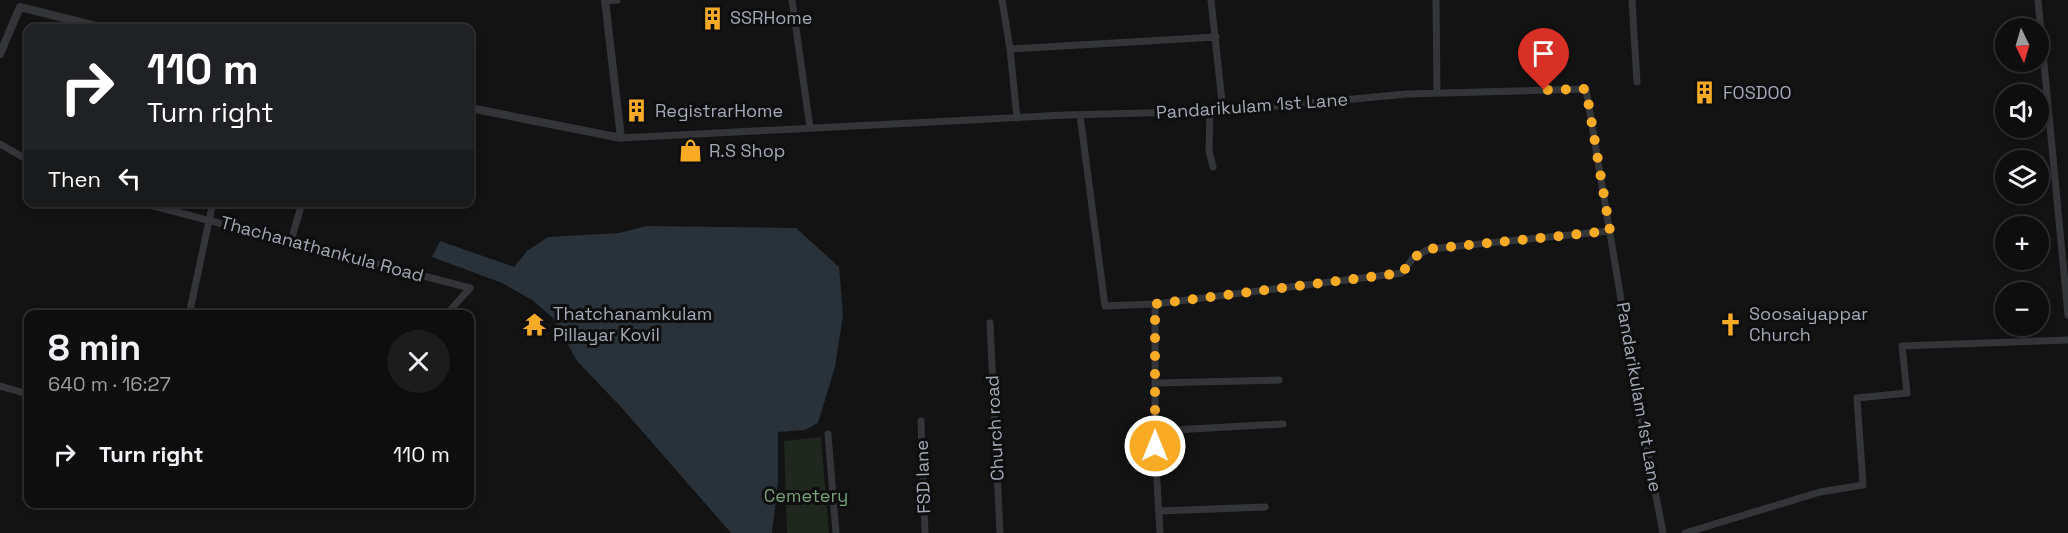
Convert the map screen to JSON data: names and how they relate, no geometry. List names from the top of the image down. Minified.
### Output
{"streets":{"street":["Pandarikulam 1st Lane","Thachanathankula Road","Church road","FSD lane"]},"parks":["Cemetery"],"places":{"building":["SSRHome","FOSDOO","RegistrarHome"],"shop":["R.S Shop"],"temple":["Thatchanamkulam Pillayar Kovil"],"church":["Soosaiyappar Church"]},"north":"bottom","page":{"map_buttons":["+","−"],"turn":["110 m","Turn right"],"then":"Then","heading":["8 min","640 m · 16:27"],"list":[{"name":"Turn right","value":"110 m"}]}}
